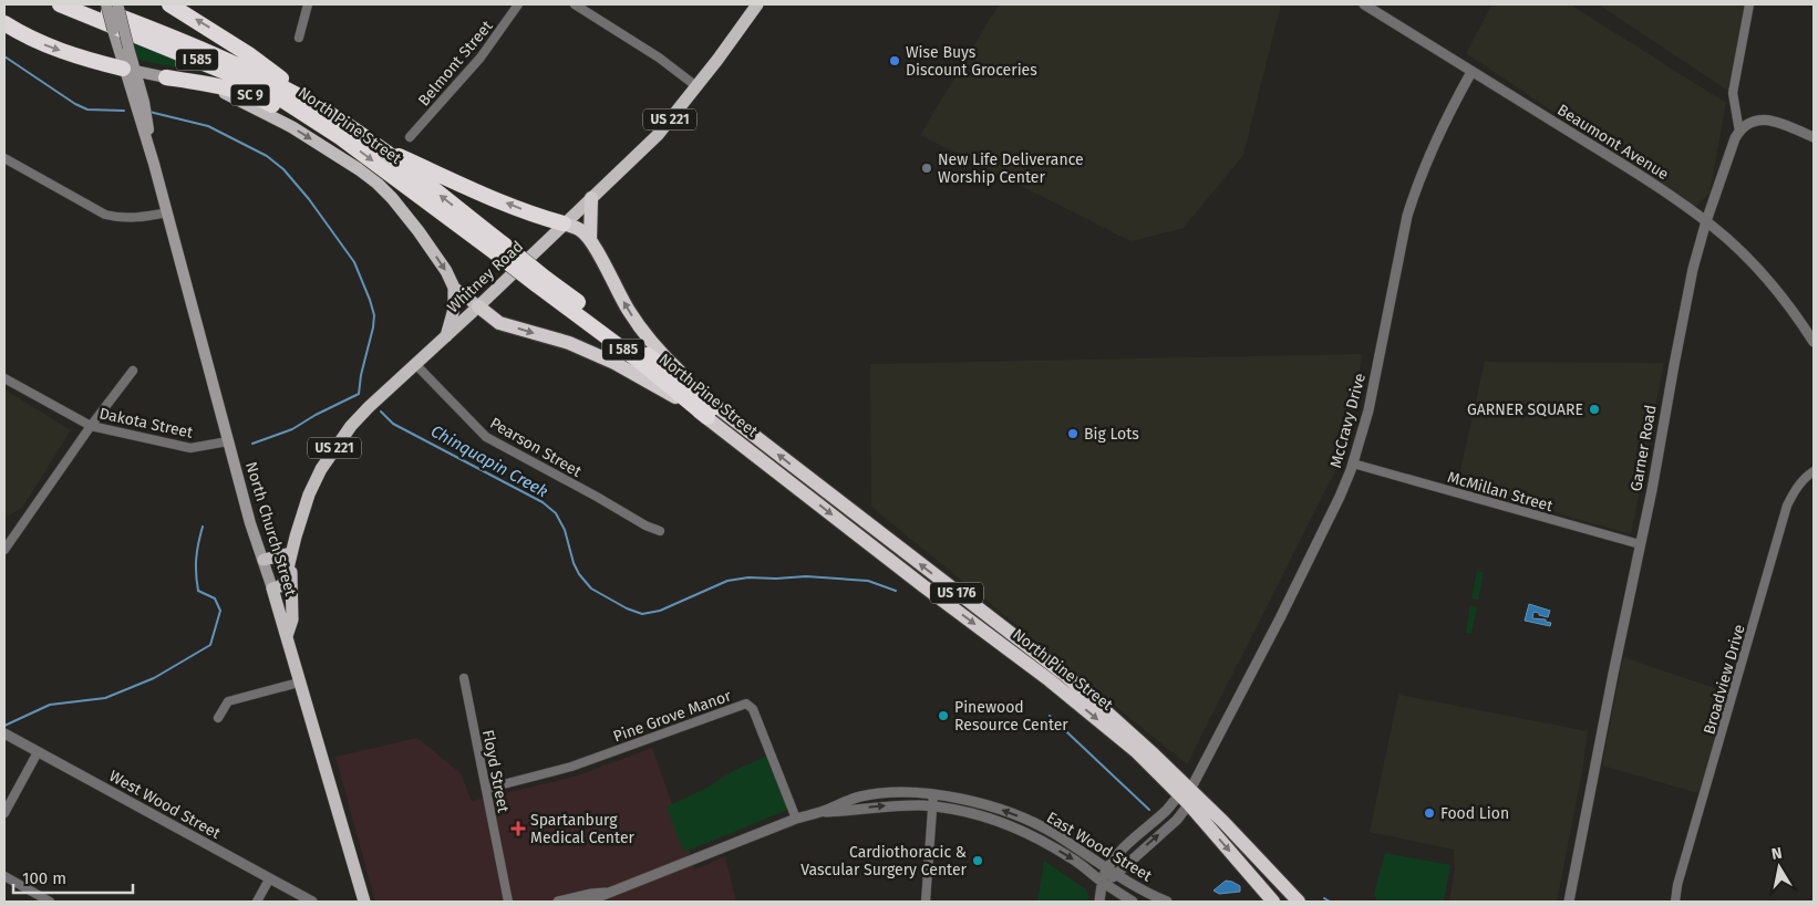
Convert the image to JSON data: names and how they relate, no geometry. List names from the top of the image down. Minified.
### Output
{"streets":{"highway":["I 585","SC 9","North Pine Street","US 176"],"main road":["US 221","Whitney Road","North Church Street"],"street":["Belmont Street","Beaumont Avenue","McCravy Drive","Dakota Street","Pearson Street","Garner Road","McMillan Street","Broadview Drive","Pine Grove Manor","Floyd Street","West Wood Street","East Wood Street"]},"crossings":[["SC 9","North Pine Street"],["SC 9","North Church Street"],["North Pine Street","McCravy Drive"],["Beaumont Avenue","McCravy Drive"],["Beaumont Avenue","Garner Road"],["Whitney Road","Pearson Street"],["Whitney Road","North Church Street"],["McCravy Drive","McMillan Street"],["Dakota Street","North Church Street"],["Garner Road","McMillan Street"],["Pine Grove Manor","Floyd Street"],["Pine Grove Manor","East Wood Street"]],"water":["Chinquapin Creek"],"places":{"other":["Wise Buys Discount Groceries","New Life Deliverance Worship Center","GARNER SQUARE","Big Lots","Pinewood Resource Center","Food Lion","Cardiothoracic & Vascular Surgery Center"],"health":["Spartanburg Medical Center"]},"scale_bar":"100 m","north":"top"}
